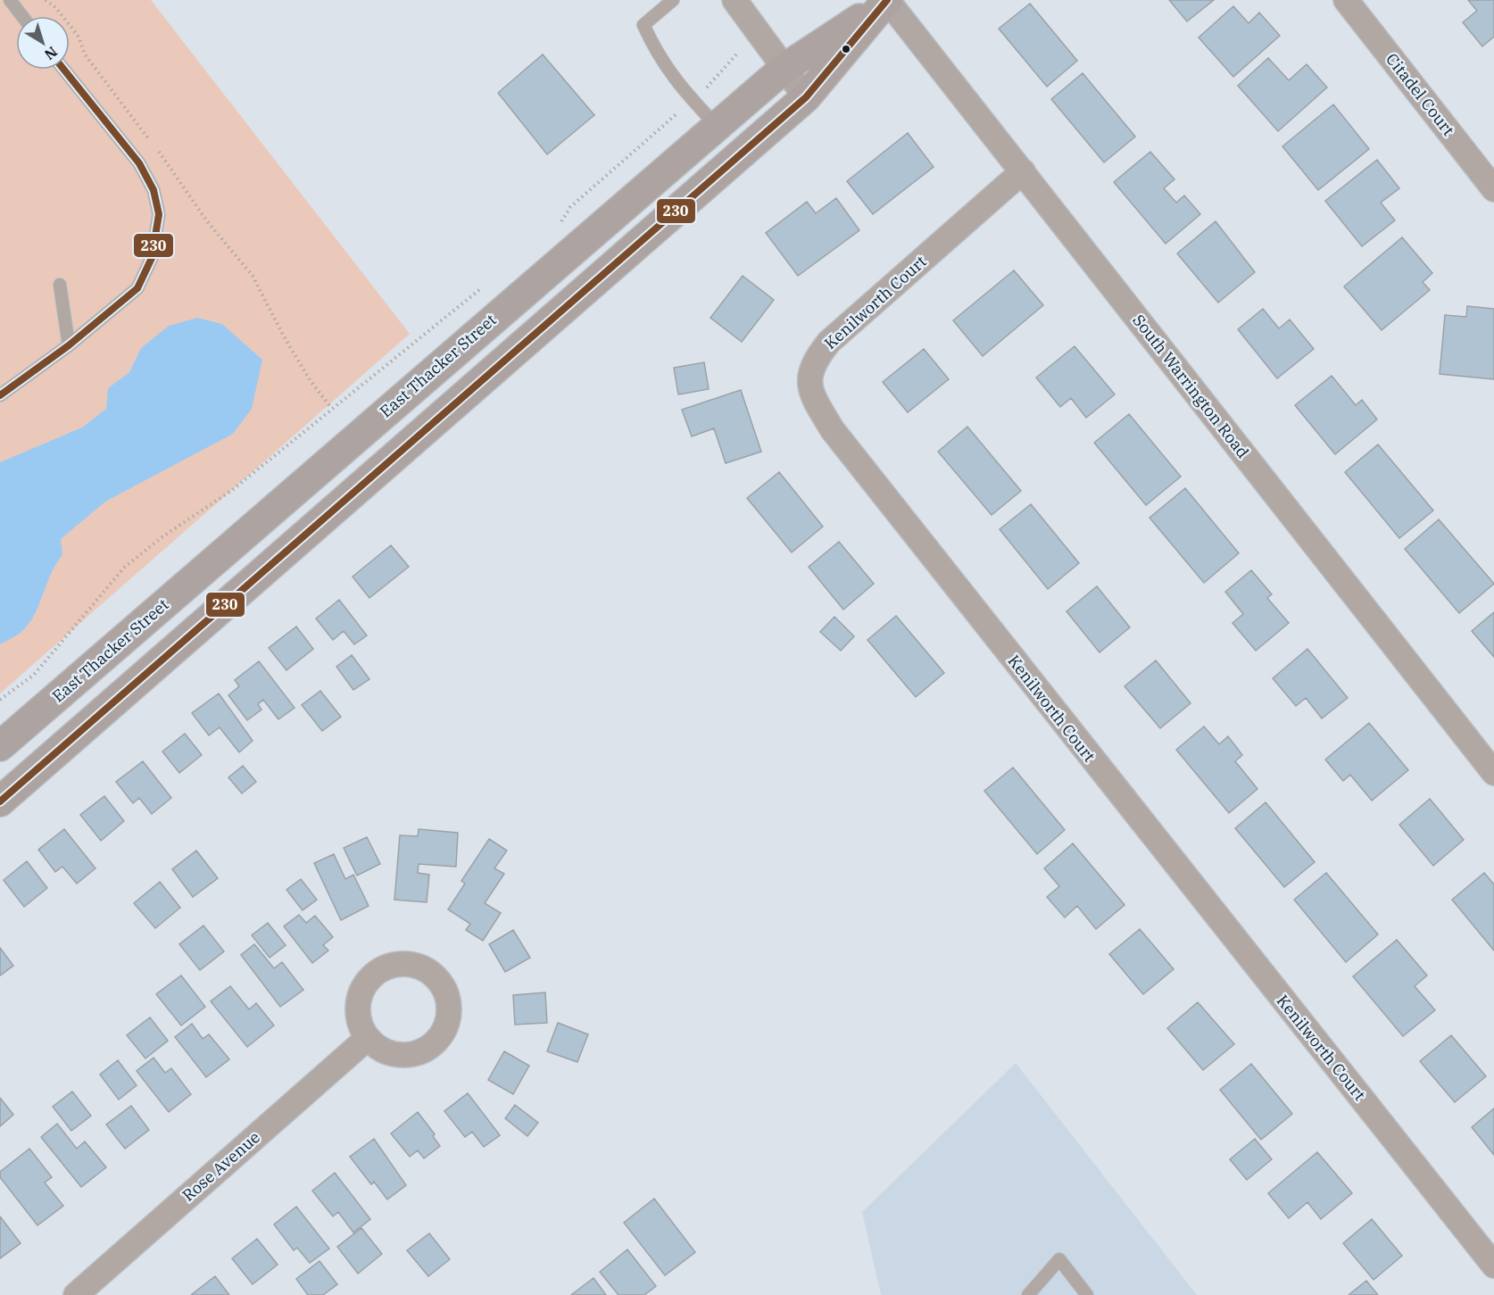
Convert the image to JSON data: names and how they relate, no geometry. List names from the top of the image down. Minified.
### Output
{"streets":{"main road":["East Thacker Street"],"street":["Citadel Court","Kenilworth Court","South Warrington Road","Rose Avenue"]},"crossings":[["Kenilworth Court","South Warrington Road"],["East Thacker Street","South Warrington Road"]],"lines":["transit line 230"],"north":"bottom right"}
